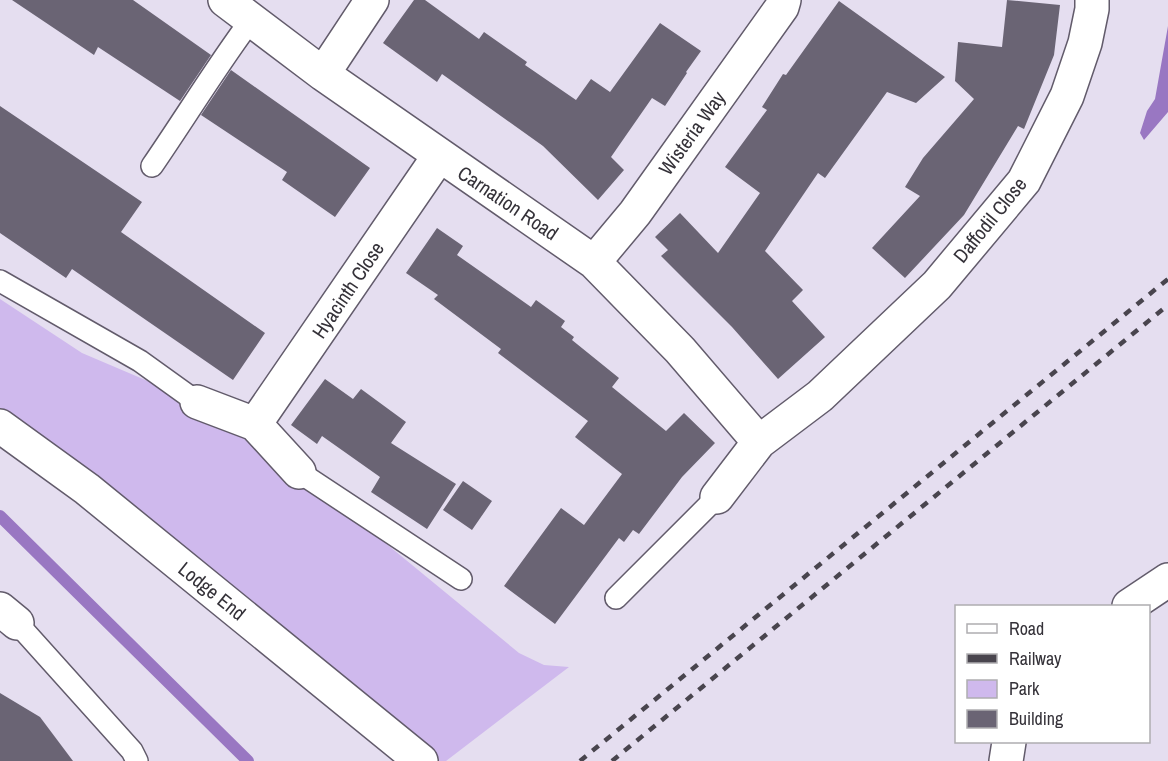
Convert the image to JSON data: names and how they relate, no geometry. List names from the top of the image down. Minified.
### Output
{"streets":{"street":["Wisteria Way","Carnation Road","Daffodil Close","Hyacinth Close","Lodge End"]},"crossings":[["Wisteria Way","Carnation Road"],["Carnation Road","Daffodil Close"],["Carnation Road","Hyacinth Close"]],"legend":["Road","Railway","Park","Building"]}
